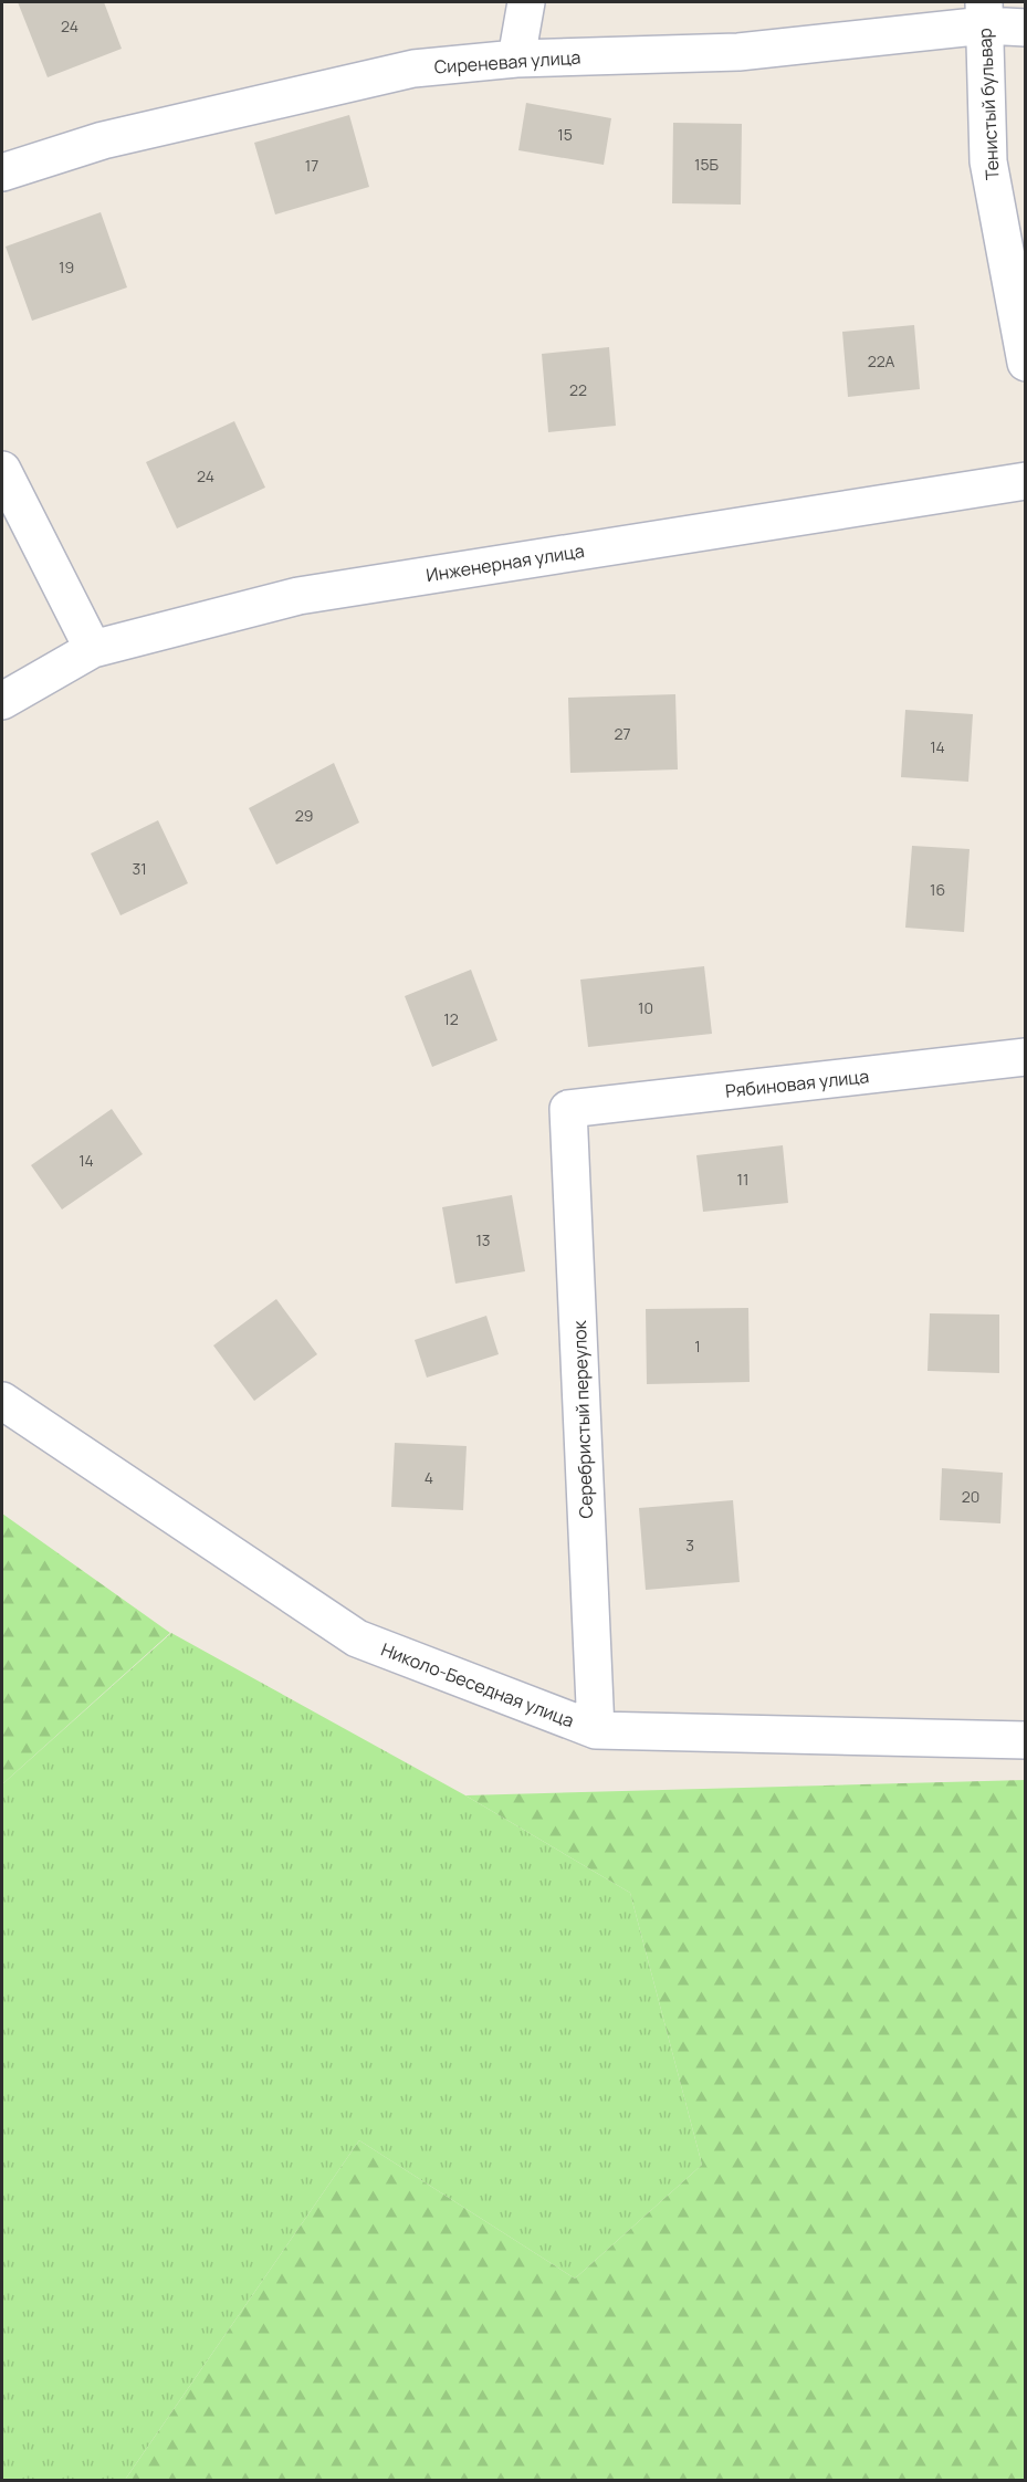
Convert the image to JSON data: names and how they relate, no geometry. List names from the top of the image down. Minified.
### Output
{"streets":{"street":["Сиреневая улица","Тенистый бульвар","Инженерная улица","Рябиновая улица","Серебристый переулок","Николо-Беседная улица"]},"crossings":[["Сиреневая улица","Тенистый бульвар"],["Рябиновая улица","Серебристый переулок"],["Серебристый переулок","Николо-Беседная улица"]],"house_numbers":["24","15","15Б","17","19","22А","22","24","27","14","29","31","16","10","12","14","11","13","1","4","20","3"]}
